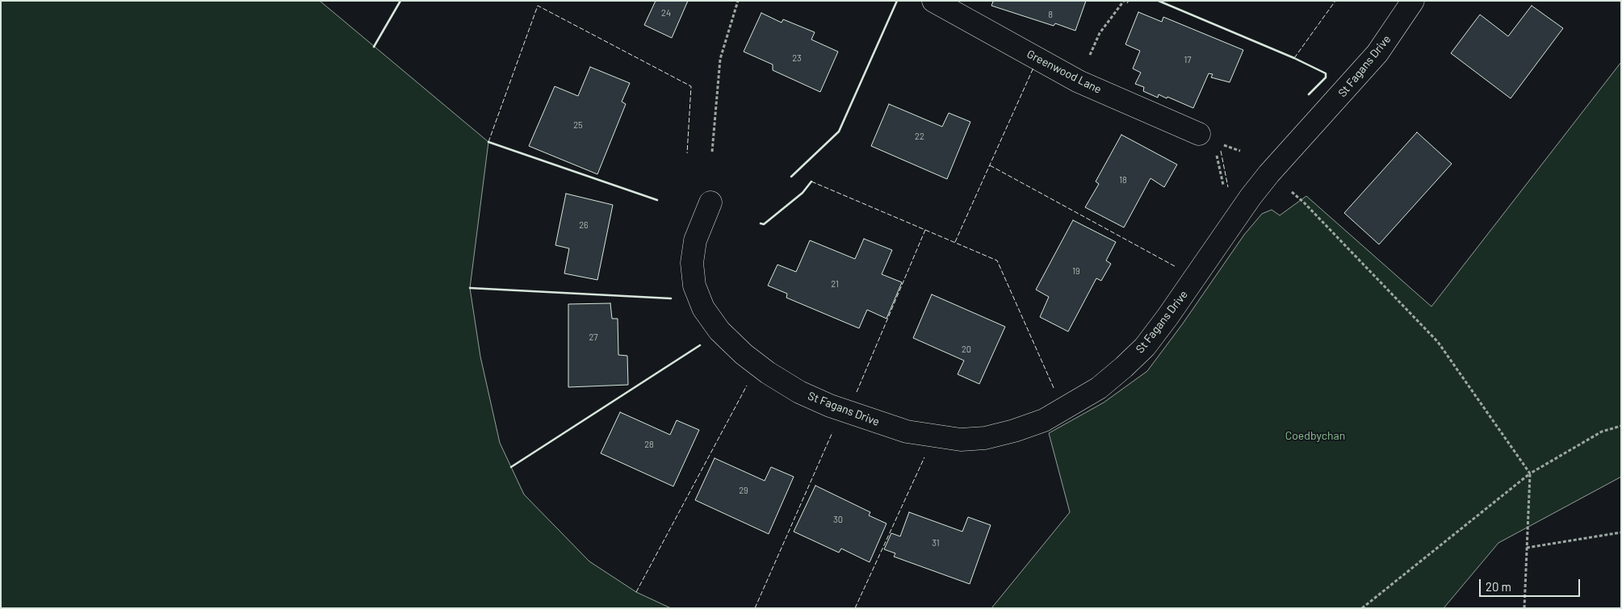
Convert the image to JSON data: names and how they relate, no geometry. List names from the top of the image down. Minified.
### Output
{"streets":{"street":["St Fagans Drive","Greenwood Lane"]},"parks":["Coedbychan"],"house_numbers":["24","8","23","17","25","22","18","26","19","21","27","20","28","29","30","31"],"scale_bar":"20 m"}
